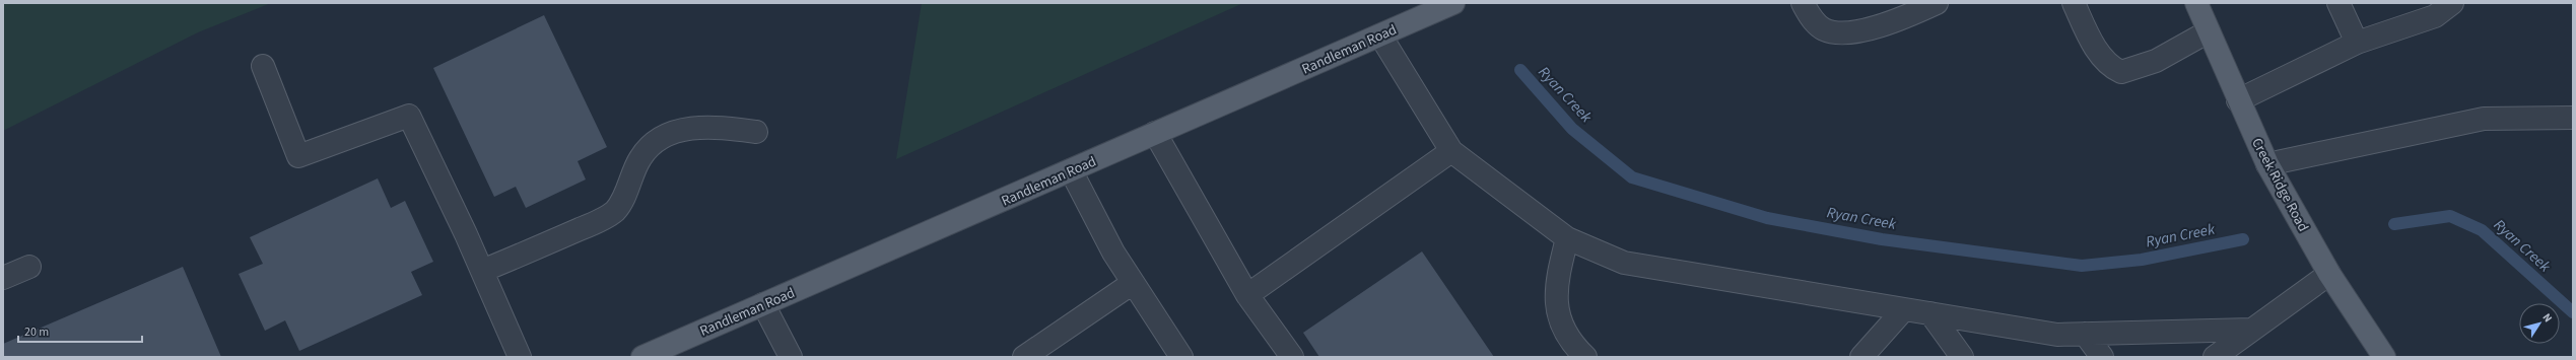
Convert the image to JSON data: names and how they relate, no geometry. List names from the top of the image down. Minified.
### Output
{"streets":{"main road":["Randleman Road","Creek Ridge Road"]},"water":["Ryan Creek"],"scale_bar":"20 m","north":"top right"}
